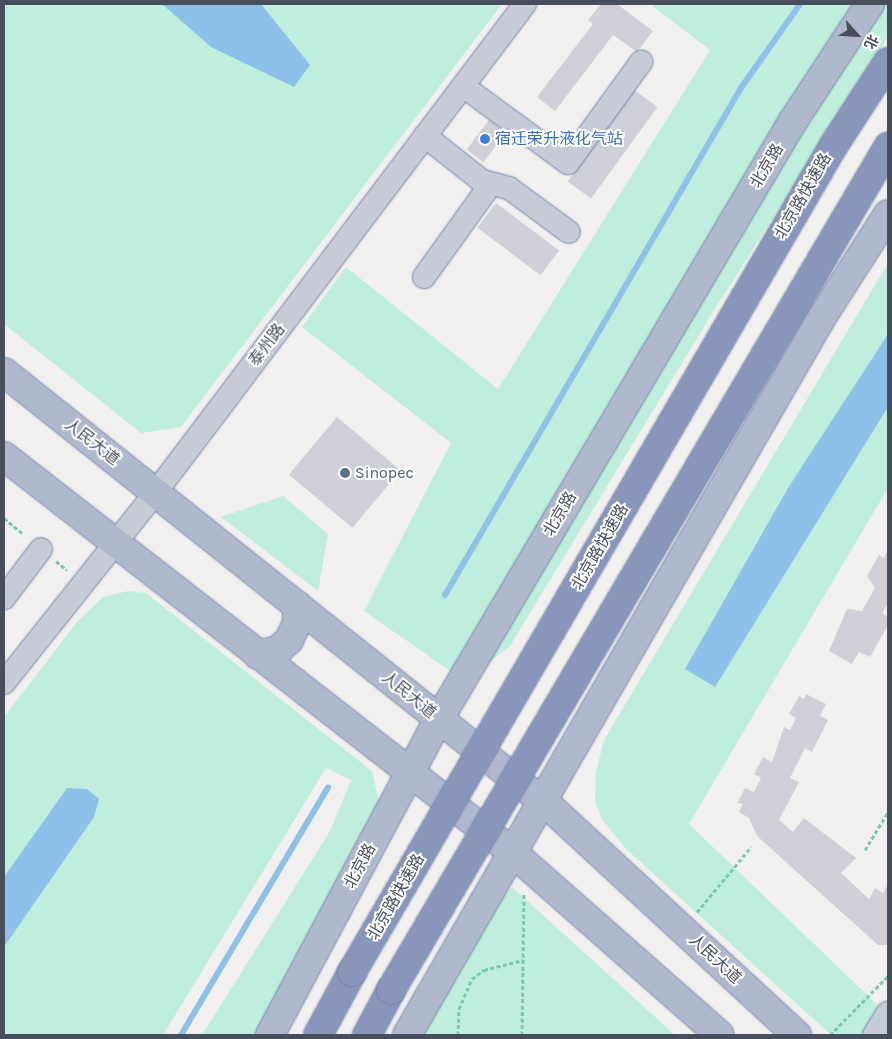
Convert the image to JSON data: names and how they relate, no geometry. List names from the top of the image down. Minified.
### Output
{"streets":{"highway":["北京路快速路"],"main road":["北京路","人民大道"],"street":["泰州路"]},"crossings":[["北京路","人民大道"],["泰州路","人民大道"]],"places":["宿迁荣升液化气站","Sinopec"],"north":"bottom right"}
